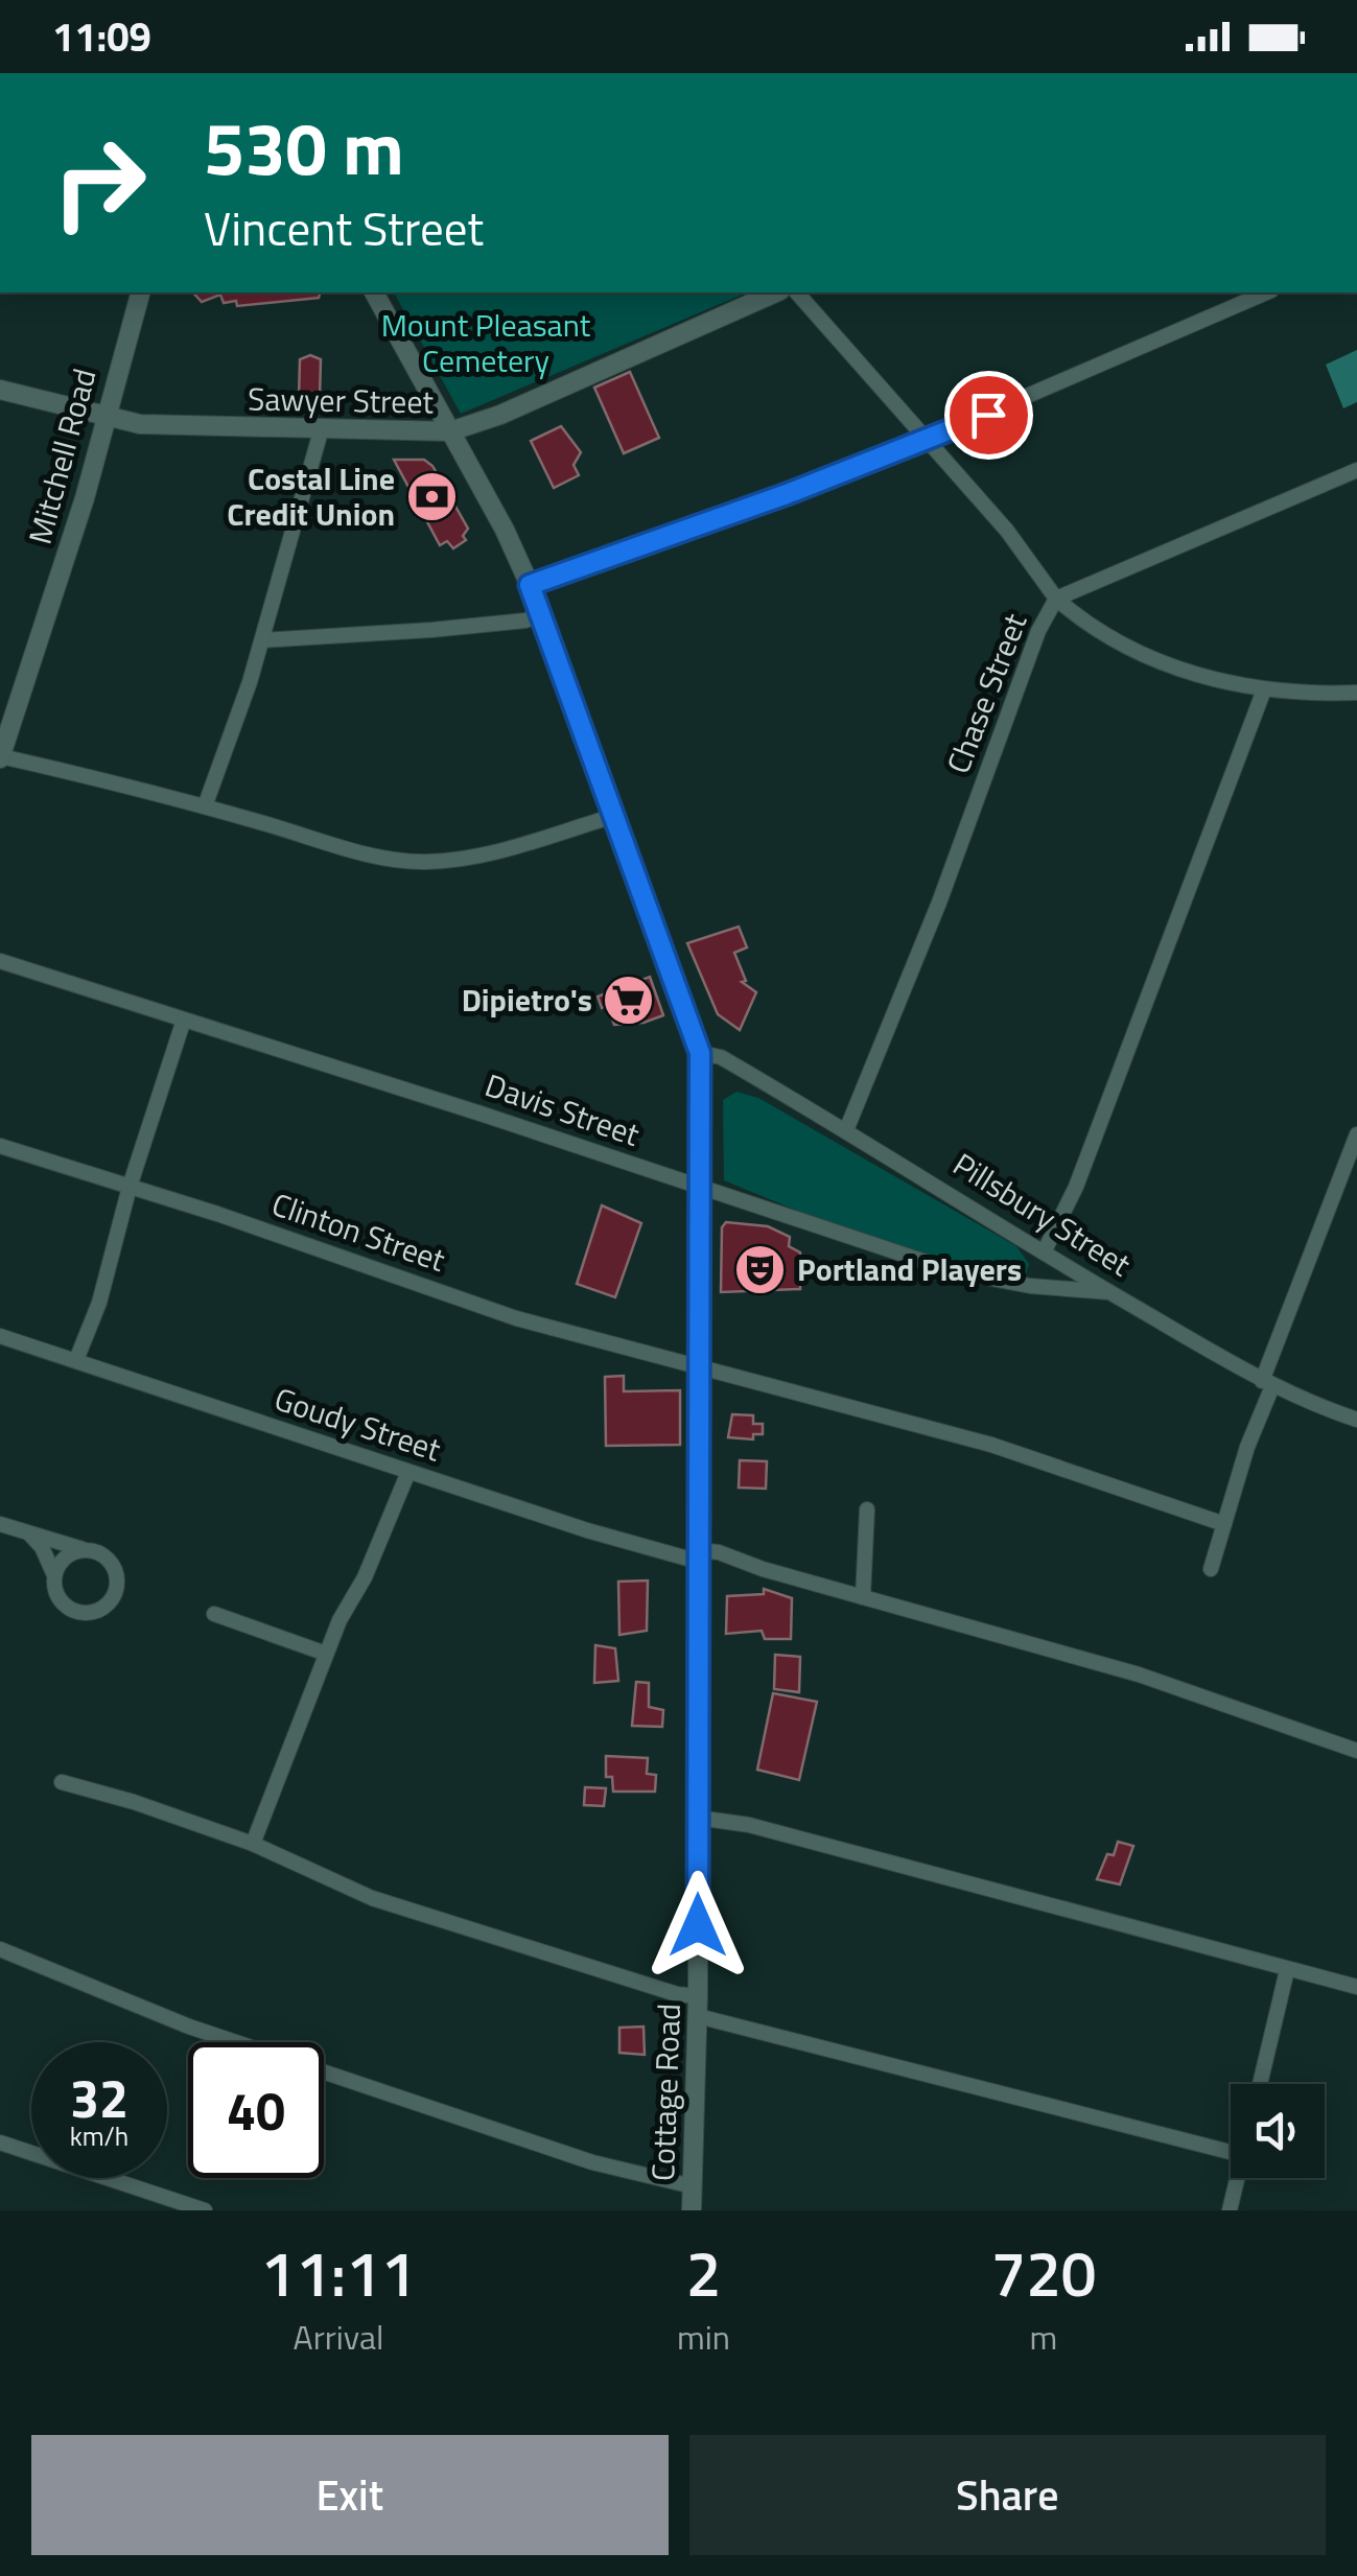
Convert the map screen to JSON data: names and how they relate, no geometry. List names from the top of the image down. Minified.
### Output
{"streets":{"street":["Sawyer Street","Mitchell Road","Chase Street","Davis Street","Pillsbury Street","Clinton Street","Goudy Street","Cottage Road"]},"crossings":[["Sawyer Street","Mitchell Road"],["Sawyer Street","Cottage Road"],["Chase Street","Pillsbury Street"],["Davis Street","Pillsbury Street"],["Davis Street","Cottage Road"],["Pillsbury Street","Cottage Road"],["Clinton Street","Cottage Road"],["Goudy Street","Cottage Road"]],"parks":["Mount Pleasant Cemetery"],"places":{"bank":["Costal Line Credit Union"],"supermarket":["Dipietro's"],"theatre":["Portland Players"]},"page":{"status":"11:09","turn":["530 m","Vincent Street"],"speed":"32 km/h","limit":"40","eta":["11:11","Arrival","2","min","720","m"],"buttons":["Exit","Share"]}}
